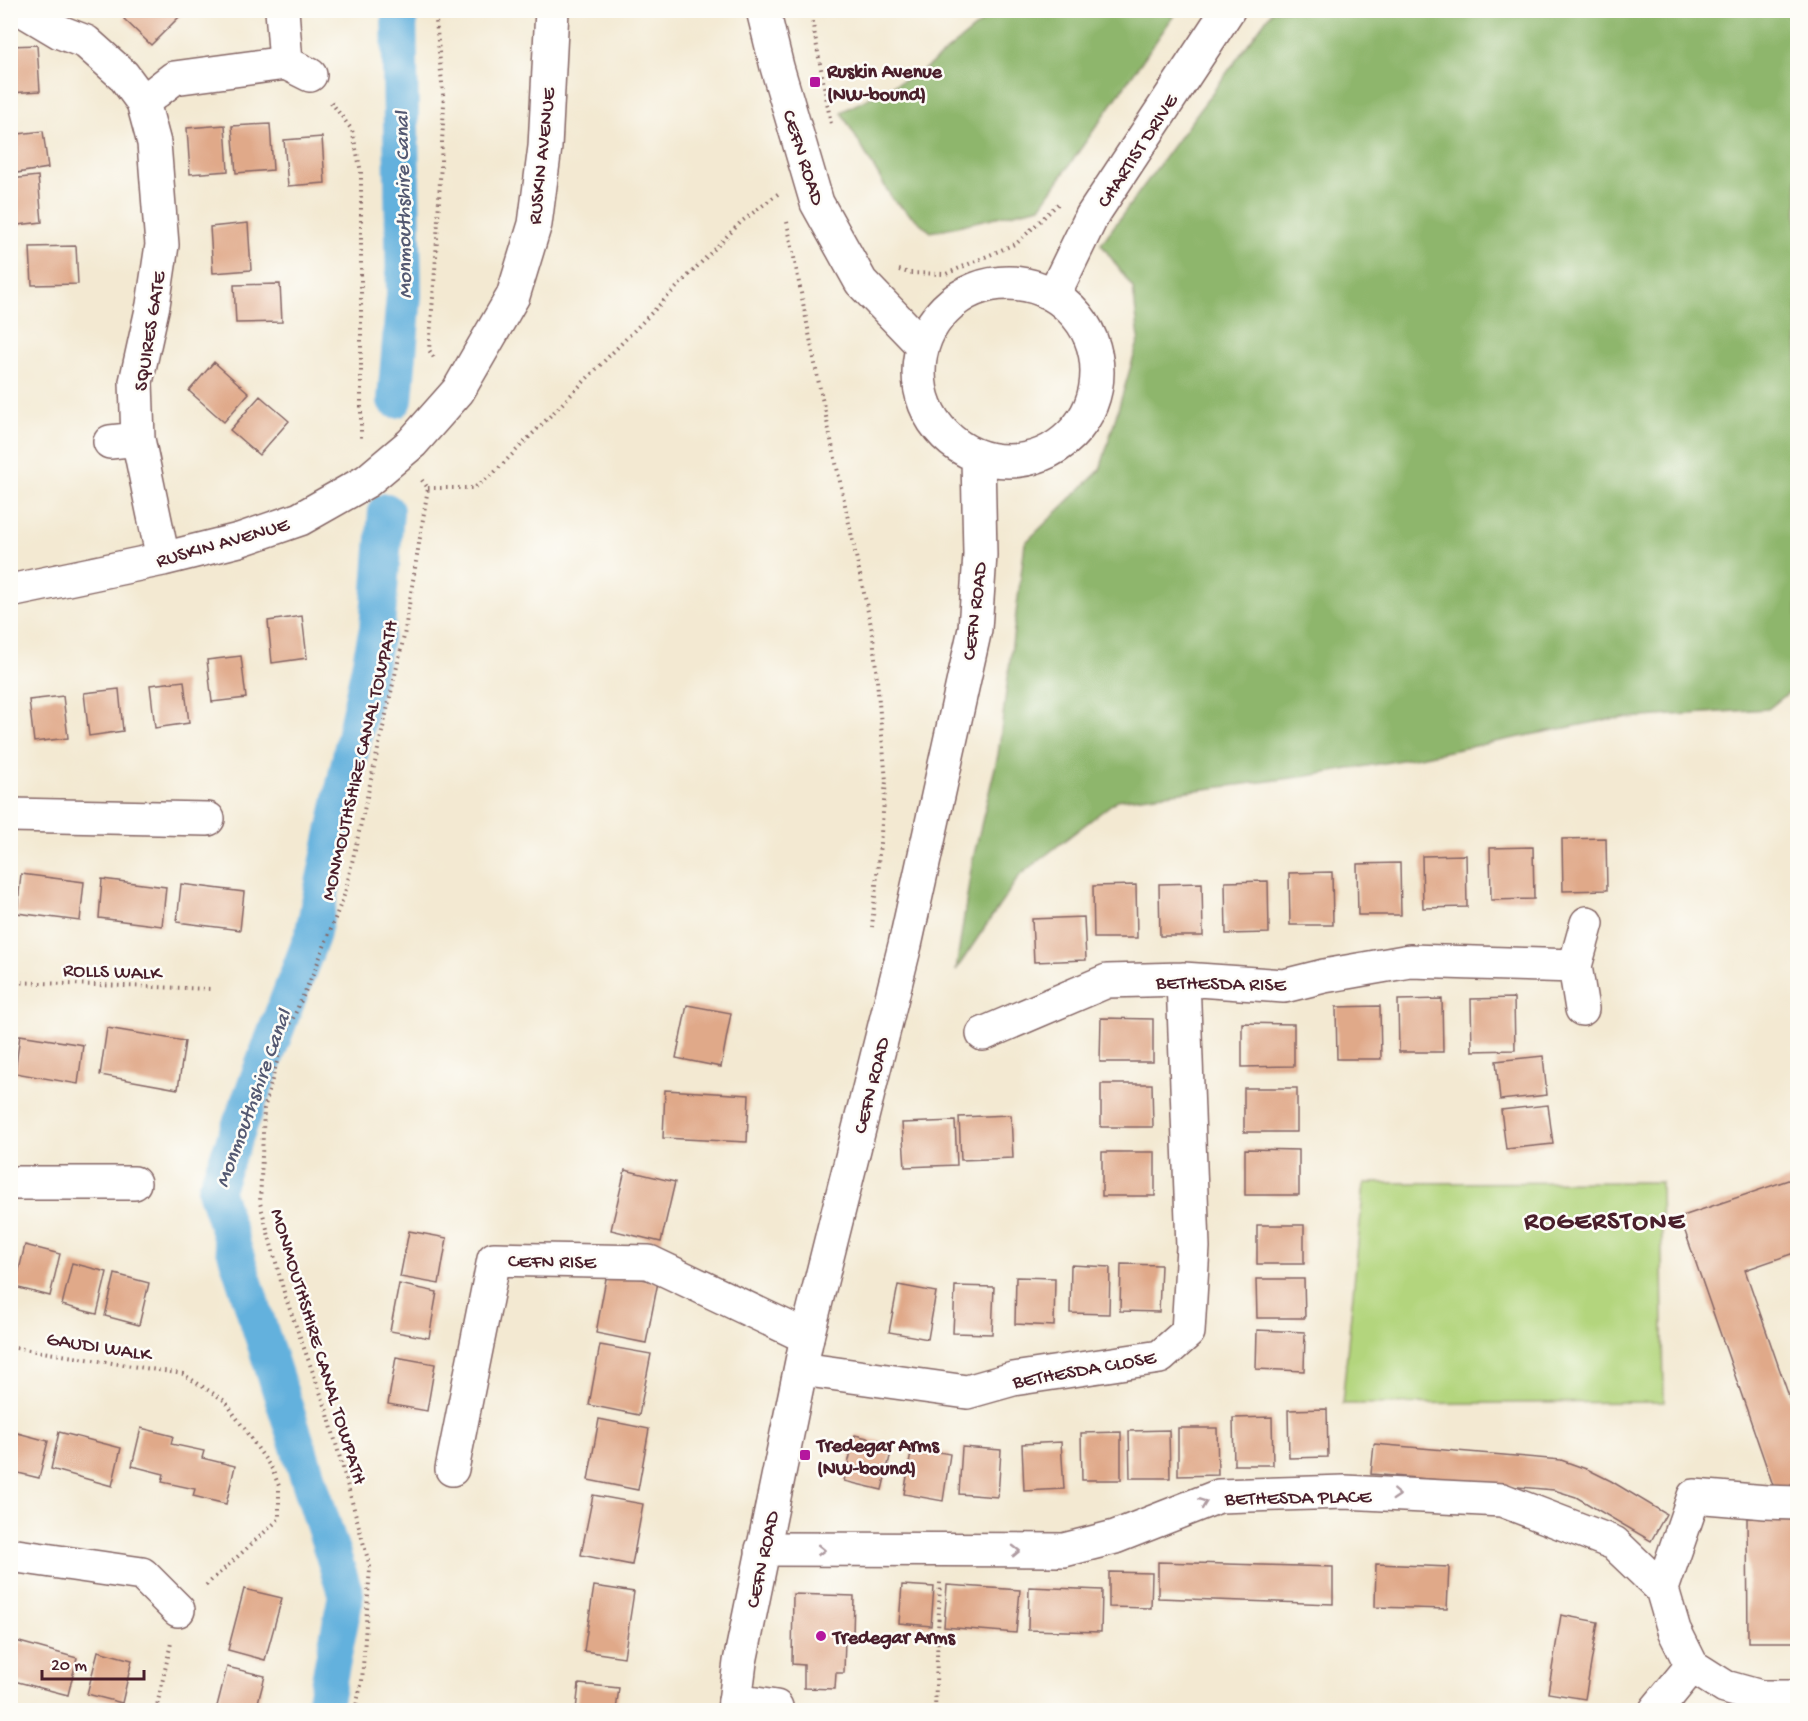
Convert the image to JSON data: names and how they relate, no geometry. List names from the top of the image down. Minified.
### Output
{"streets":{"street":["CHARTIST DRIVE","RUSKIN AVENUE","CEFN ROAD","SQUIRES GATE","BETHESDA RISE","CEFN RISE","BETHESDA CLOSE","BETHESDA PLACE"],"path":["MONMOUTHSHIRE CANAL TOWPATH","ROLLS WALK","GAUDI WALK"]},"crossings":[["CHARTIST DRIVE","CEFN ROAD"],["RUSKIN AVENUE","SQUIRES GATE"],["CEFN ROAD","CEFN RISE"],["CEFN ROAD","BETHESDA CLOSE"],["CEFN ROAD","BETHESDA PLACE"],["BETHESDA RISE","BETHESDA CLOSE"]],"one_way":["BETHESDA PLACE"],"districts":["ROGERSTONE"],"water":["Monmouthshire Canal"],"places":{"transit":["Ruskin Avenue (NW-bound)","Tredegar Arms (NW-bound)"],"other":["Tredegar Arms"]},"scale_bar":"20 m"}
